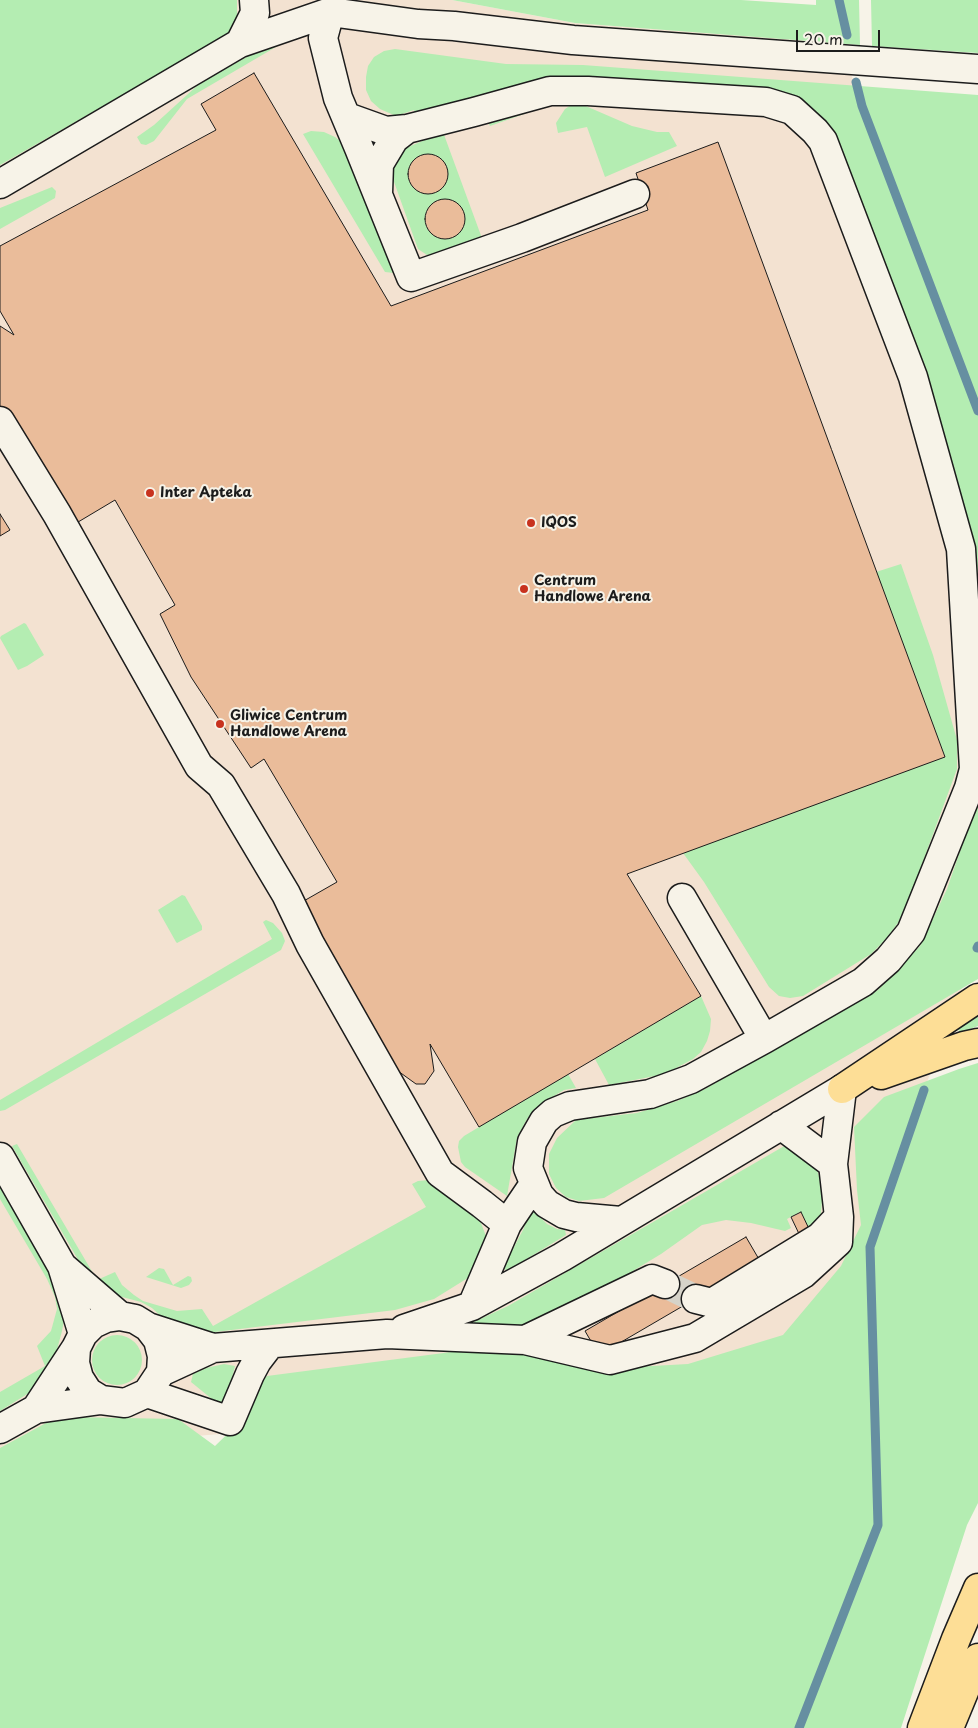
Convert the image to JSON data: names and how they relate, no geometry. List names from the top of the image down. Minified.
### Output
{"places":["Inter Apteka","IQOS","Centrum Handlowe Arena","Gliwice Centrum Handlowe Arena"],"scale_bar":"20 m"}
